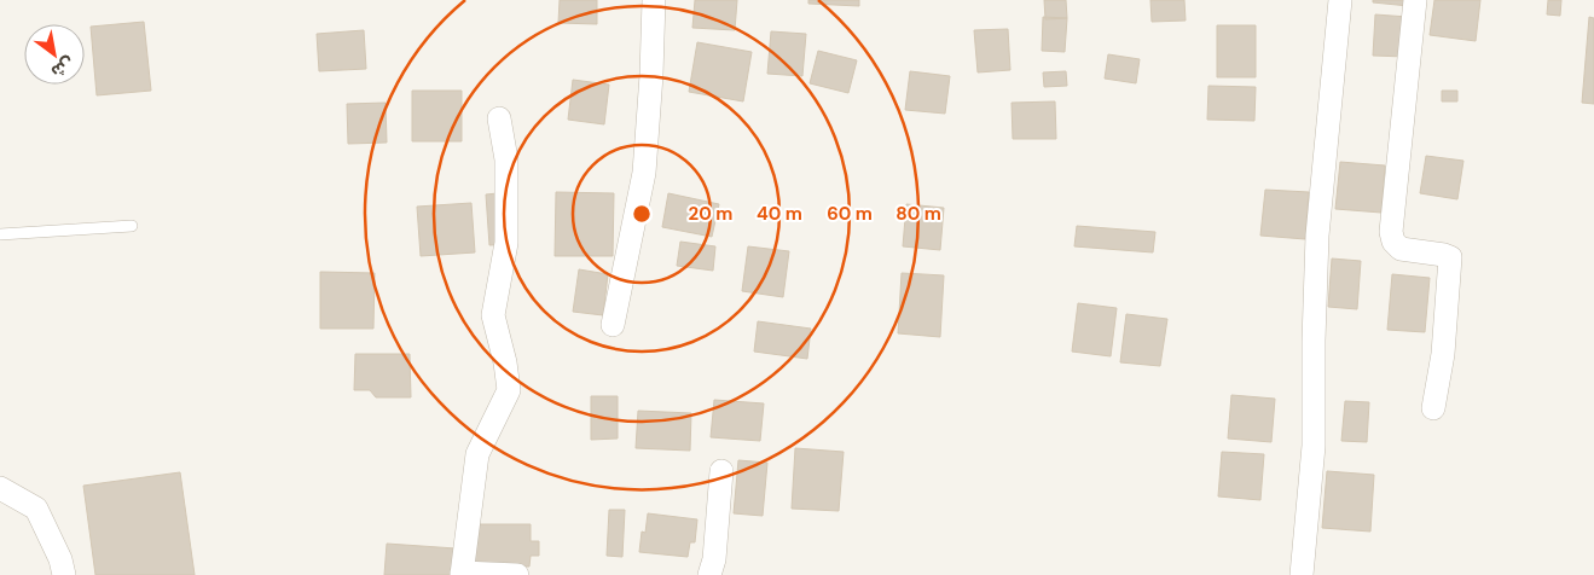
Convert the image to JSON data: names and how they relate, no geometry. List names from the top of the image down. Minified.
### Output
{"north":"bottom right","rings":["20 m","40 m","60 m","80 m"]}
